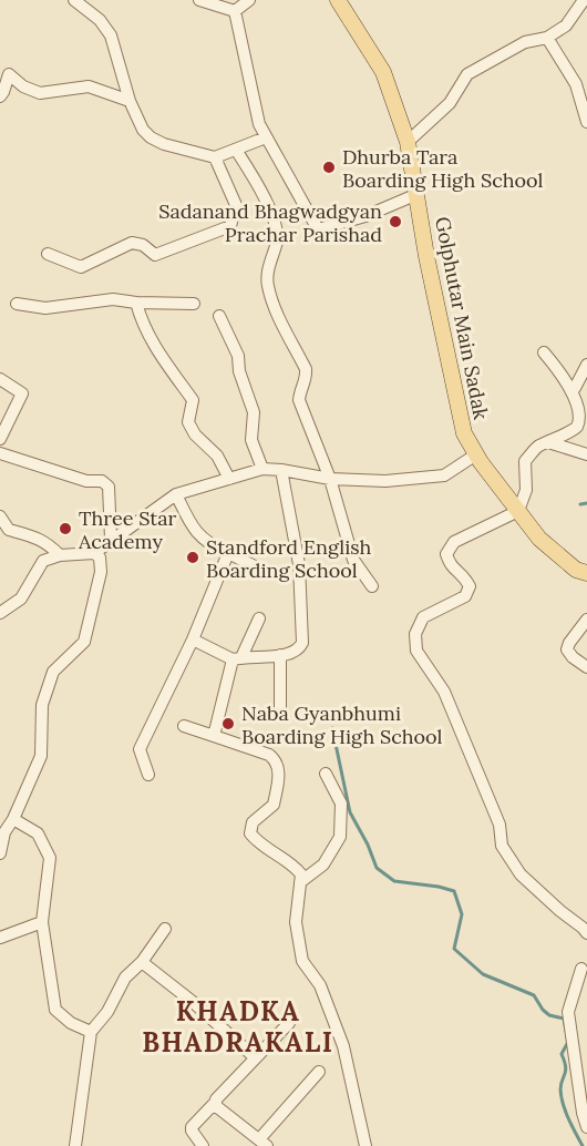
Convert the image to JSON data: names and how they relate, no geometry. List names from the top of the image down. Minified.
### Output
{"streets":{"main road":["Golphutar Main Sadak"]},"districts":["KHADKA BHADRAKALI"],"places":["Dhurba Tara Boarding High School","Sadanand Bhagwadgyan Prachar Parishad","Three Star Academy","Standford English Boarding School","Naba Gyanbhumi Boarding High School"]}
